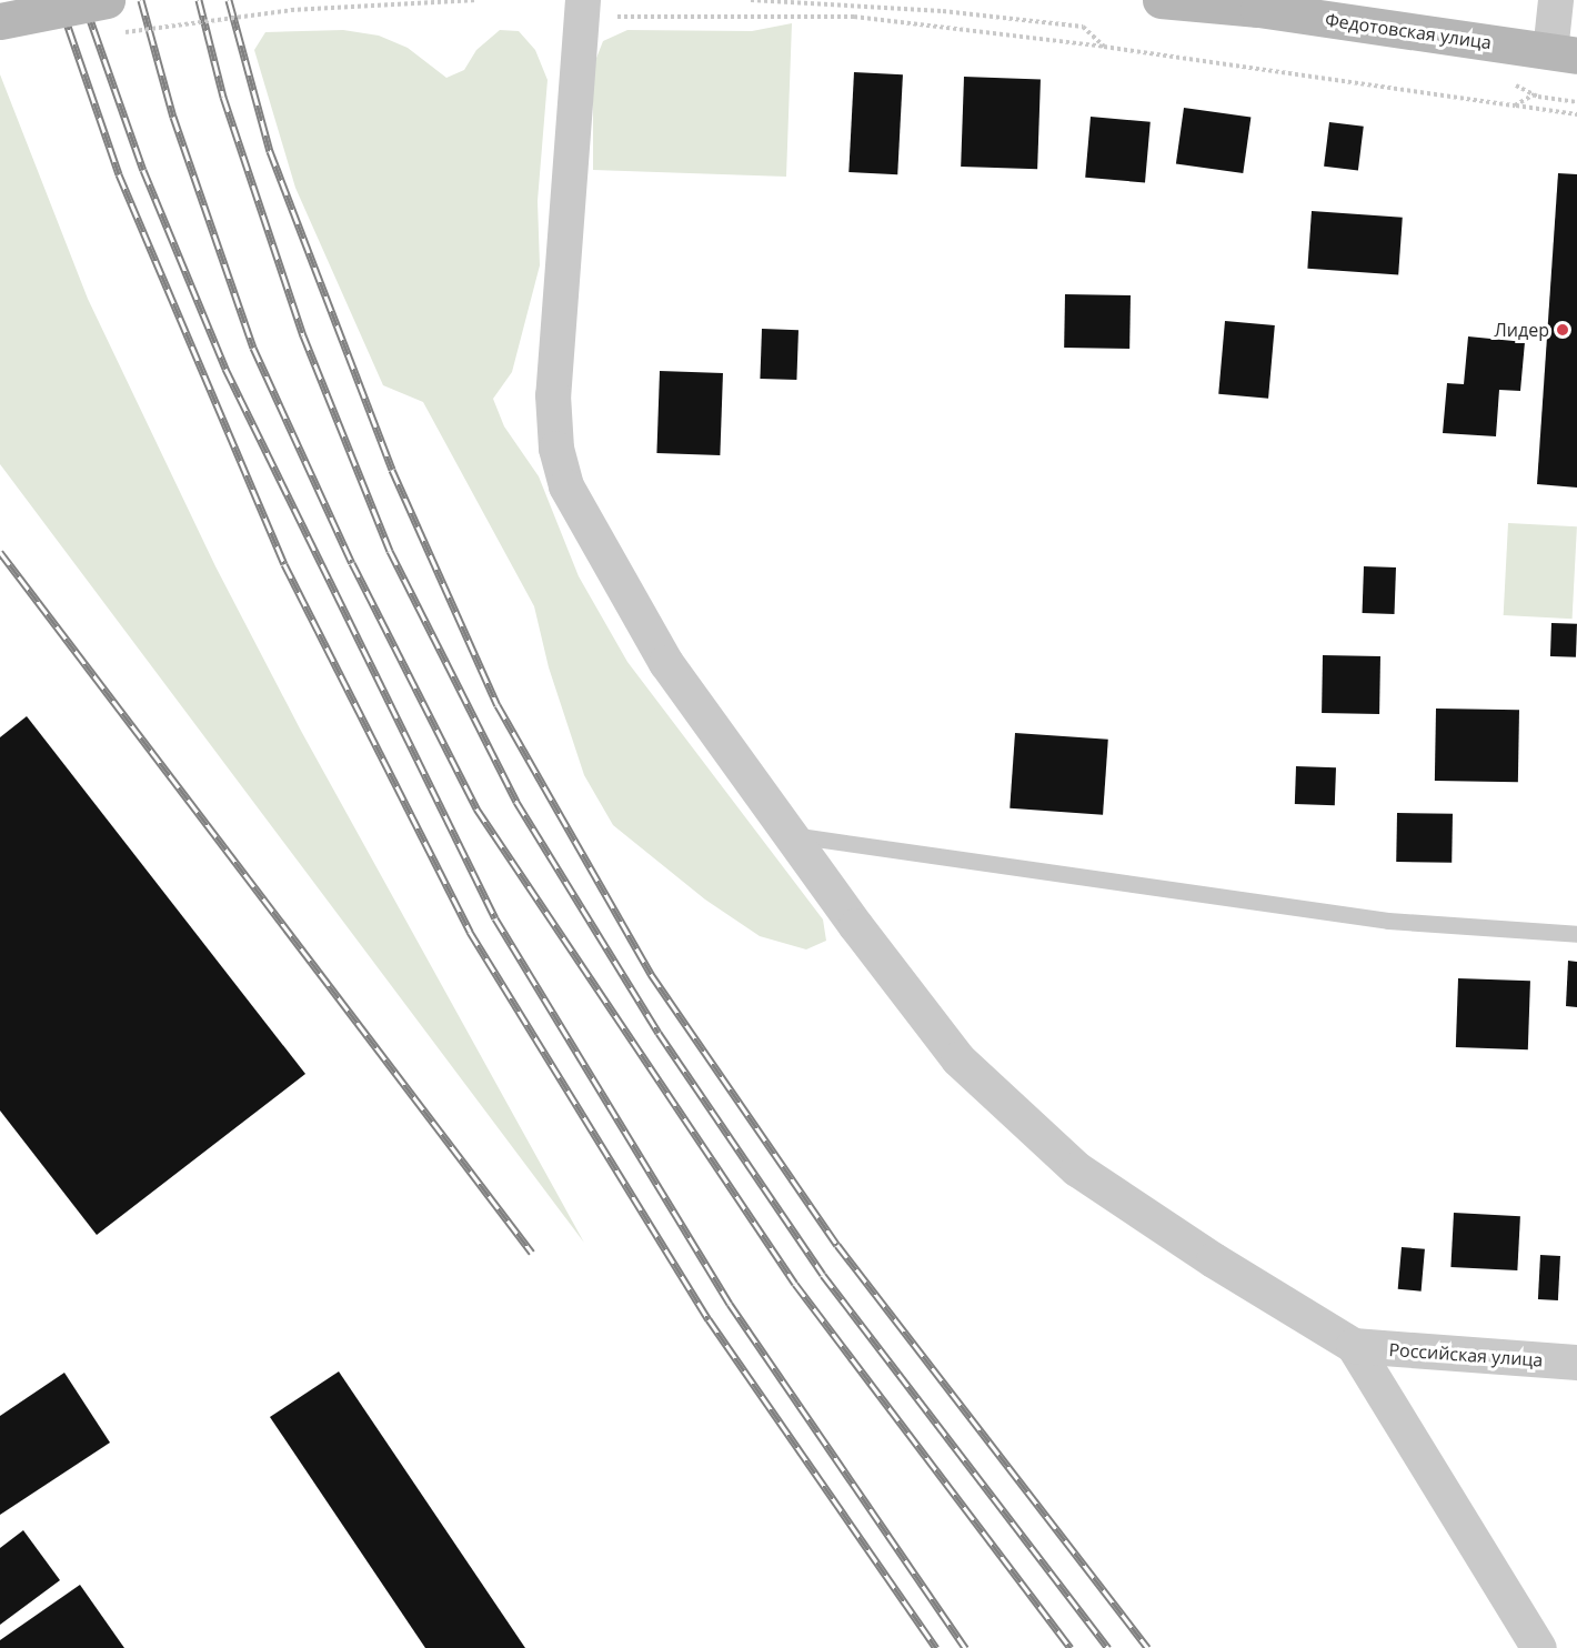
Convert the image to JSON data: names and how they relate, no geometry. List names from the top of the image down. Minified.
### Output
{"streets":{"main road":["Федотовская улица"],"street":["Российская улица"]},"places":["Лидер"]}
